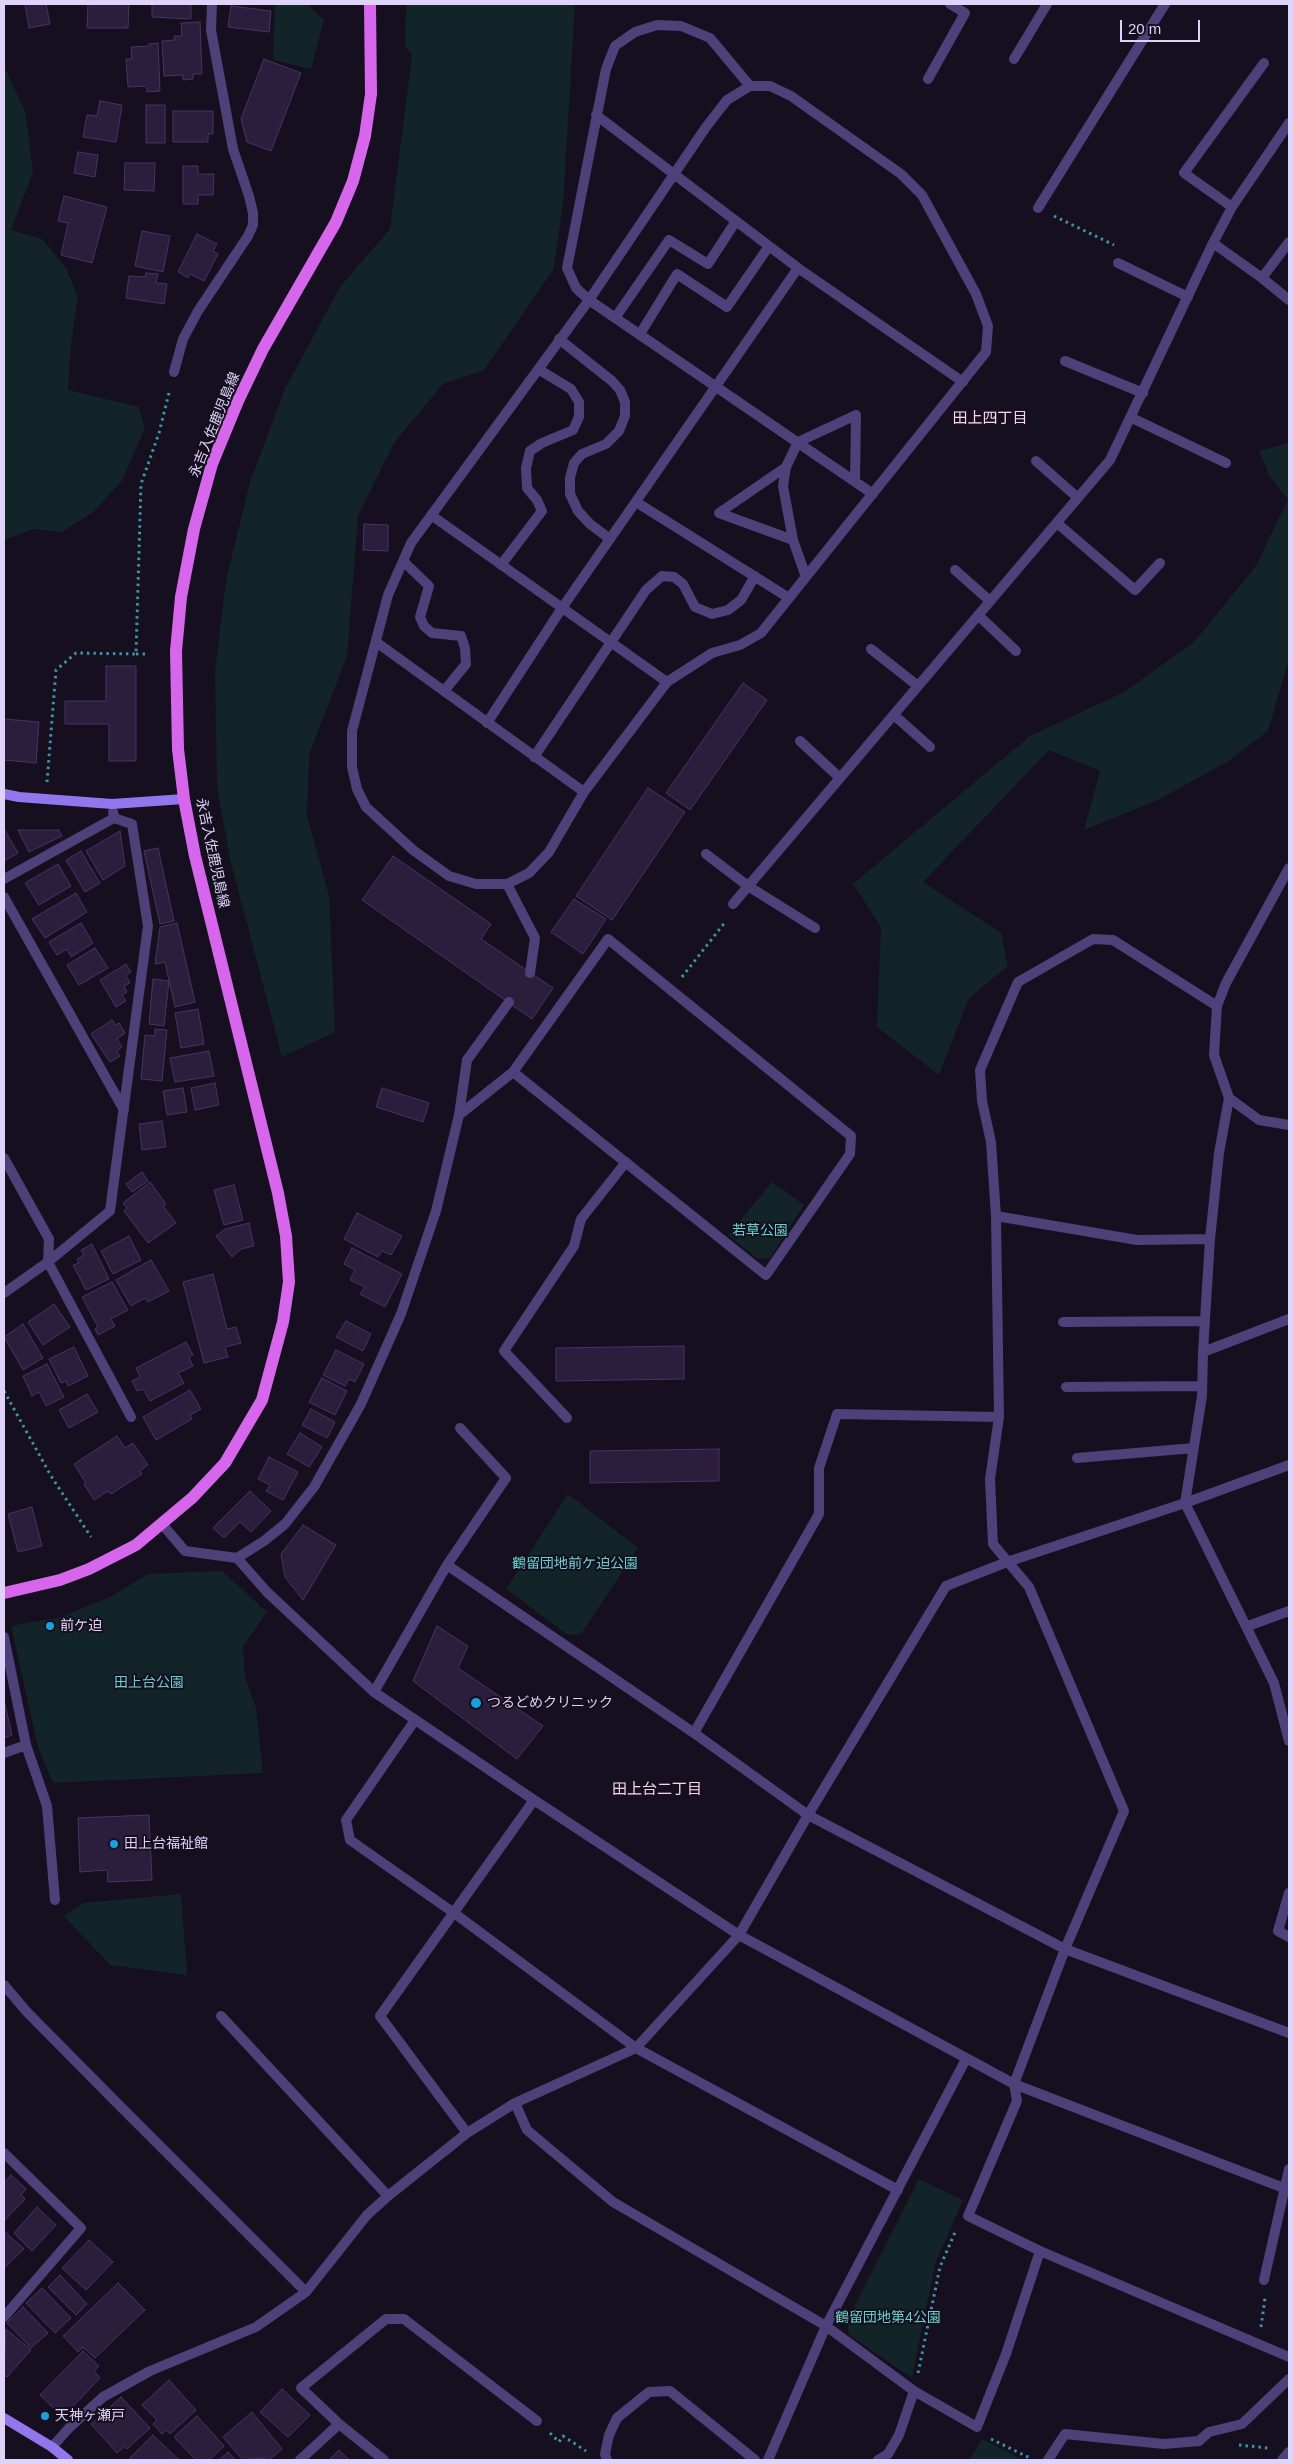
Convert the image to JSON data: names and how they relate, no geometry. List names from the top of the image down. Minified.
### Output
{"streets":{"main road":["永吉入佐鹿児島線"]},"districts":["田上四丁目","田上台二丁目"],"parks":["若草公園","鶴留団地前ケ迫公園","田上台公園","鶴留団地第4公園"],"places":["前ケ迫","つるどめクリニック","田上台福祉館","天神ヶ瀬戸"],"scale_bar":"20 m"}
